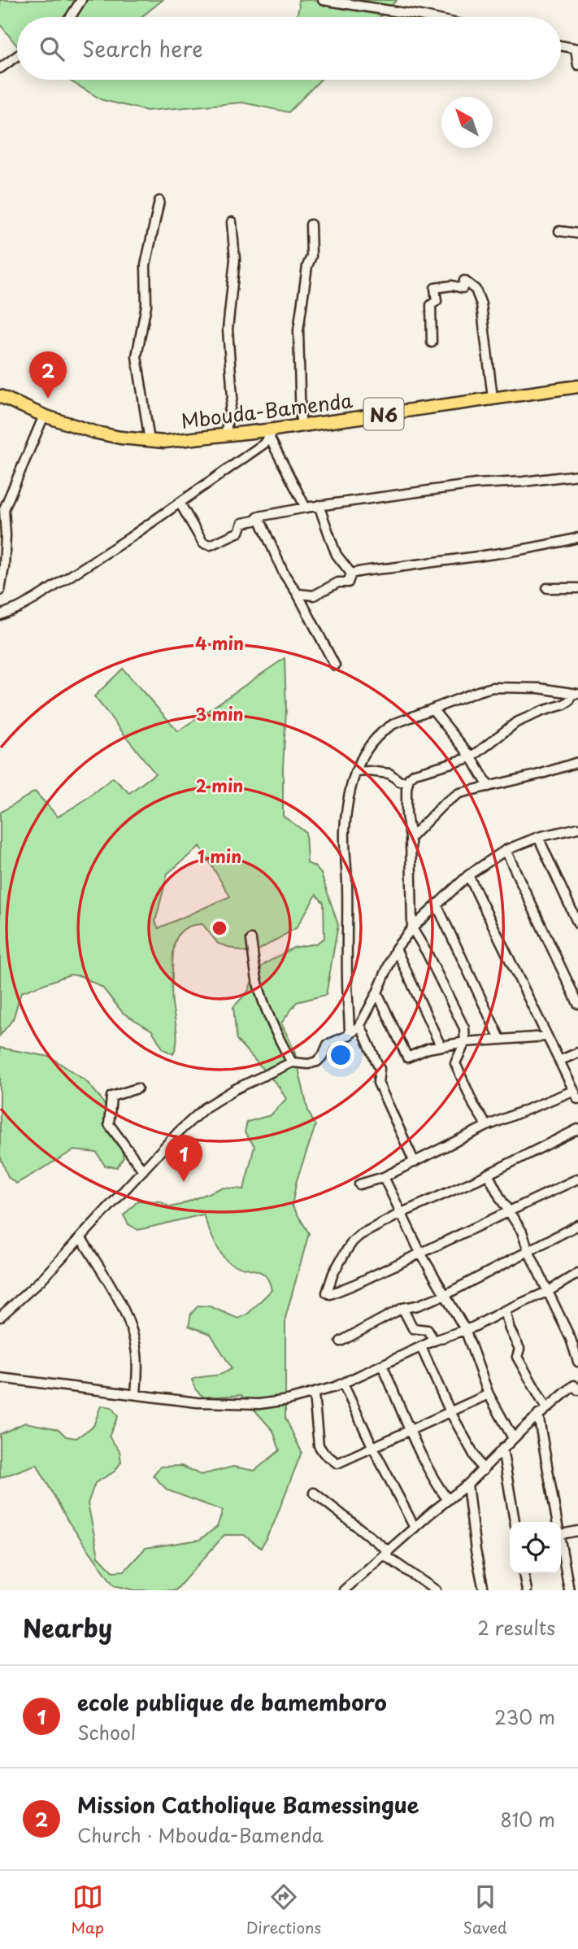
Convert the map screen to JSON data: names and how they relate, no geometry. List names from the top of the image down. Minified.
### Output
{"streets":{"highway":["Mbouda-Bamenda","N6"]},"north":"top left","page":{"search":"Search here","pins":["2","1"],"heading":["Nearby","2 results"],"list":[{"mark":"1","name":"ecole publique de bamemboro","note":"School","value":"230 m"},{"mark":"2","name":"Mission Catholique Bamessingue","note":"Church · Mbouda-Bamenda","value":"810 m"}],"nav":["Map","Directions","Saved"]},"rings":["4 min","3 min","2 min","1 min"]}
